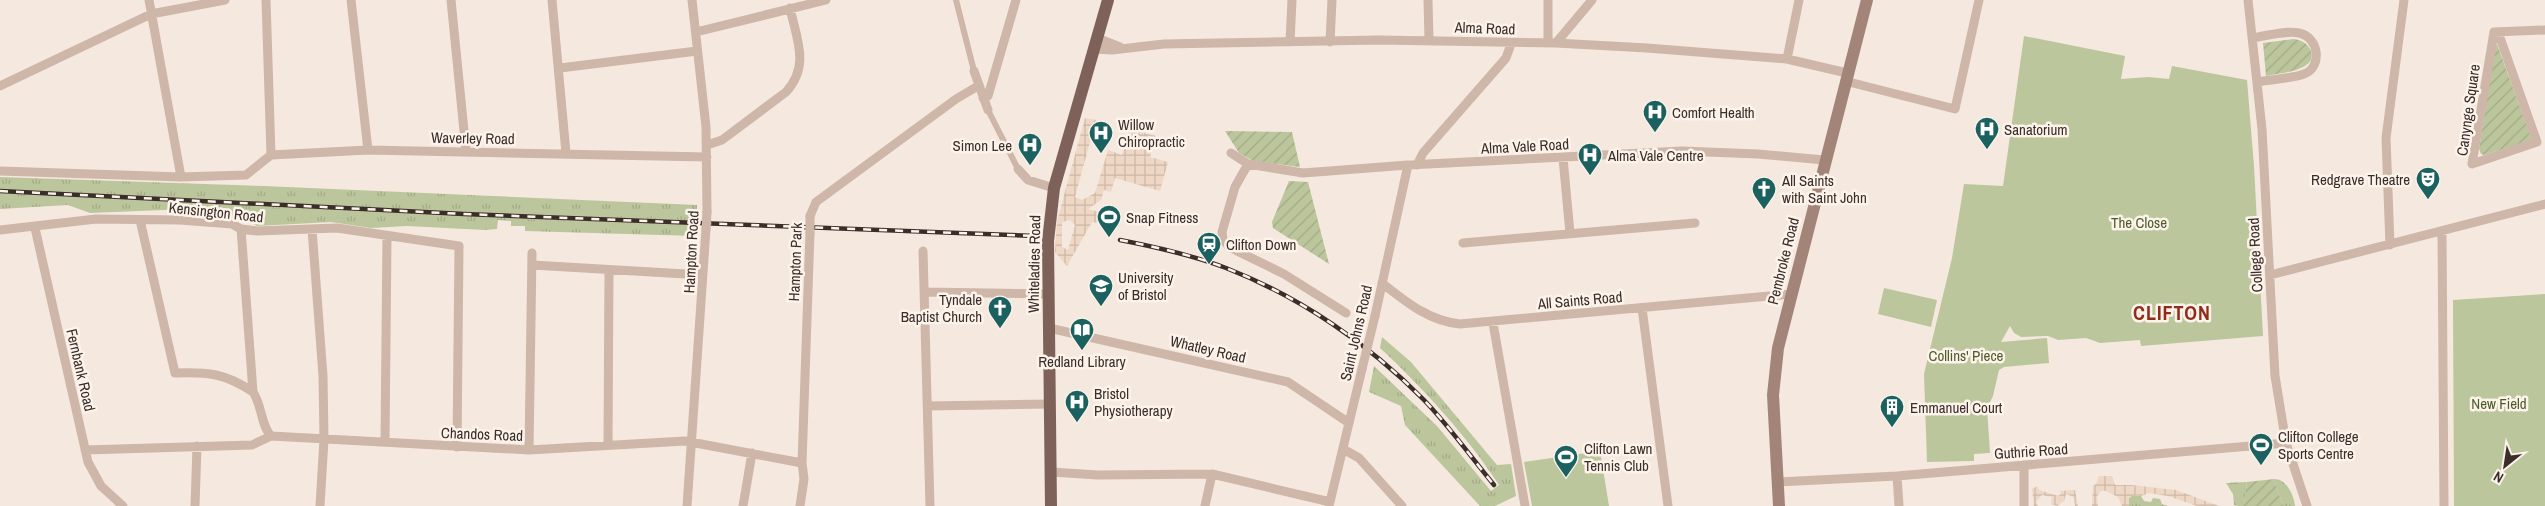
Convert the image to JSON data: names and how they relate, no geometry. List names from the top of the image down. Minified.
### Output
{"streets":{"main road":["Pembroke Road","Whiteladies Road"],"street":["Alma Road","Canynge Square","Waverley Road","Alma Vale Road","Kensington Road","Hampton Road","College Road","Hampton Park","All Saints Road","Saint Johns Road","Whatley Road","Fernbank Road","Chandos Road","Guthrie Road"]},"crossings":[["Alma Road","Pembroke Road"],["Alma Road","Whiteladies Road"],["Alma Road","Saint Johns Road"],["Waverley Road","Hampton Road"],["Alma Vale Road","Pembroke Road"],["Alma Vale Road","Saint Johns Road"],["Kensington Road","Fernbank Road"],["Kensington Road","Chandos Road"],["Hampton Road","Chandos Road"],["College Road","Guthrie Road"],["Pembroke Road","All Saints Road"],["Pembroke Road","Guthrie Road"],["Whiteladies Road","Whatley Road"],["All Saints Road","Saint Johns Road"],["Saint Johns Road","Whatley Road"]],"districts":["CLIFTON"],"parks":["The Close","Collins' Piece","New Field"],"places":{"hospital":["Comfort Health","Sanatorium","Willow Chiropractic","Simon Lee","Alma Vale Centre","Bristol Physiotherapy"],"theatre":["Redgrave Theatre"],"church":["All Saints with Saint John","Tyndale Baptist Church"],"sports":["Snap Fitness","Clifton College Sports Centre","Clifton Lawn Tennis Club"],"station":["Clifton Down"],"school or university":["University of Bristol"],"library":["Redland Library"],"building":["Emmanuel Court"]},"north":"bottom left"}
